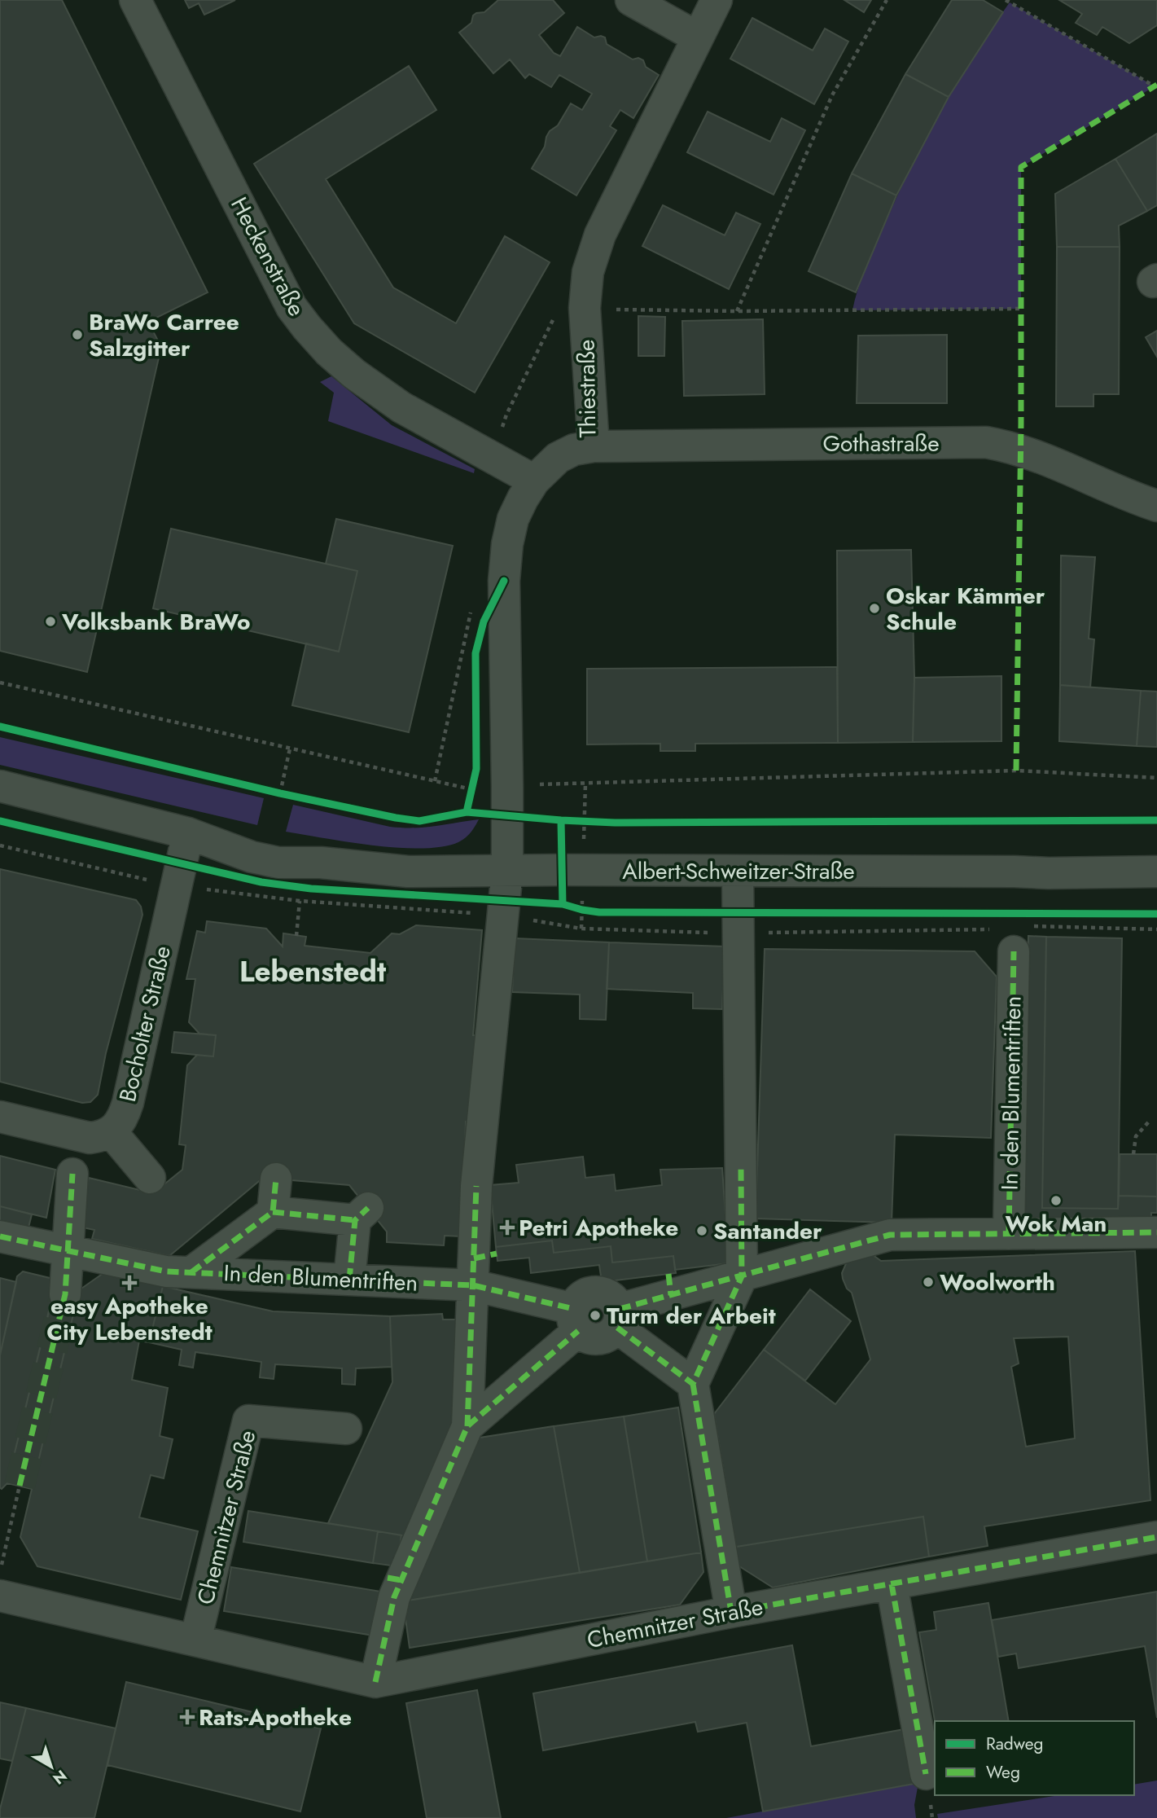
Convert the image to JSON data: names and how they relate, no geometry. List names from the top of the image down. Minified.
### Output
{"streets":{"street":["Heckenstraße","Thiestraße","Gothastraße","Albert-Schweitzer-Straße","Bocholter Straße","In den Blumentriften","Chemnitzer Straße"]},"crossings":[["Heckenstraße","Thiestraße"],["Thiestraße","Gothastraße"],["Thiestraße","Albert-Schweitzer-Straße"],["Thiestraße","In den Blumentriften"],["Albert-Schweitzer-Straße","Bocholter Straße"]],"districts":["Lebenstedt"],"places":{"other":["BraWo Carree Salzgitter","Oskar Kämmer Schule","Volksbank BraWo","Wok Man","Santander","Woolworth","Turm der Arbeit"],"health":["Petri Apotheke","easy Apotheke City Lebenstedt","Rats-Apotheke"]},"legend":["Radweg","Weg"],"north":"bottom right"}
